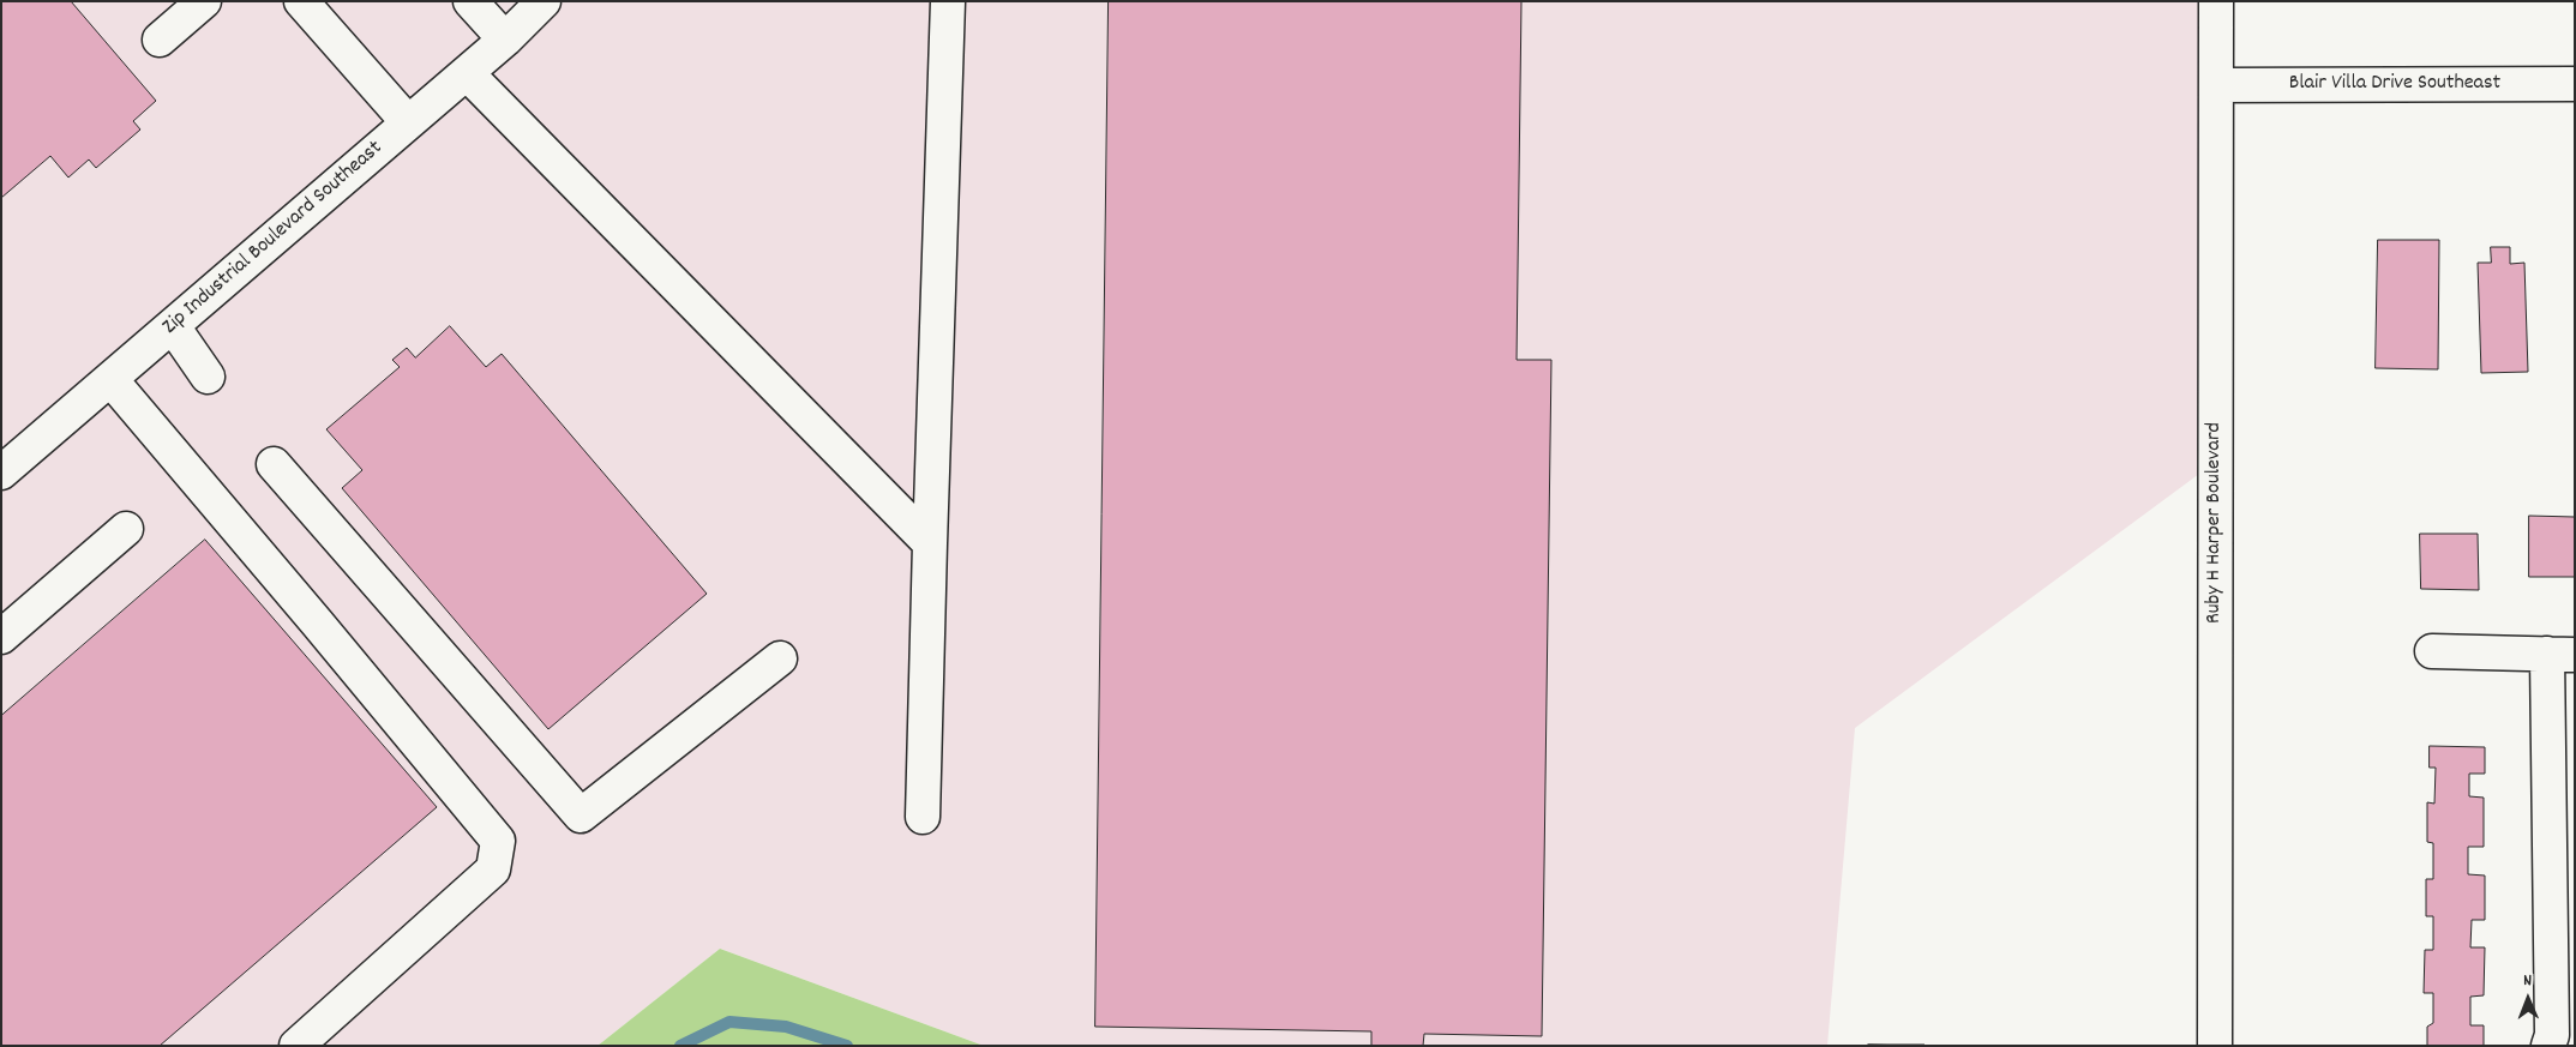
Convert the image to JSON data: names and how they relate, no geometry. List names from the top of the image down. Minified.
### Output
{"streets":{"street":["Blair Villa Drive Southeast","Zip Industrial Boulevard Southeast","Ruby H Harper Boulevard"]},"crossings":[["Blair Villa Drive Southeast","Ruby H Harper Boulevard"]],"north":"top"}
